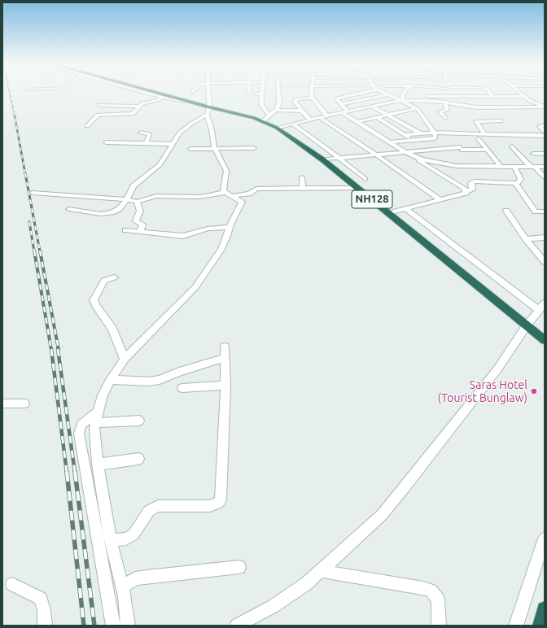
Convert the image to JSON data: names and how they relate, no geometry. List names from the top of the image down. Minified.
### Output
{"streets":{"highway":["NH128"]},"places":["Saras Hotel (Tourist Bunglaw)"]}
